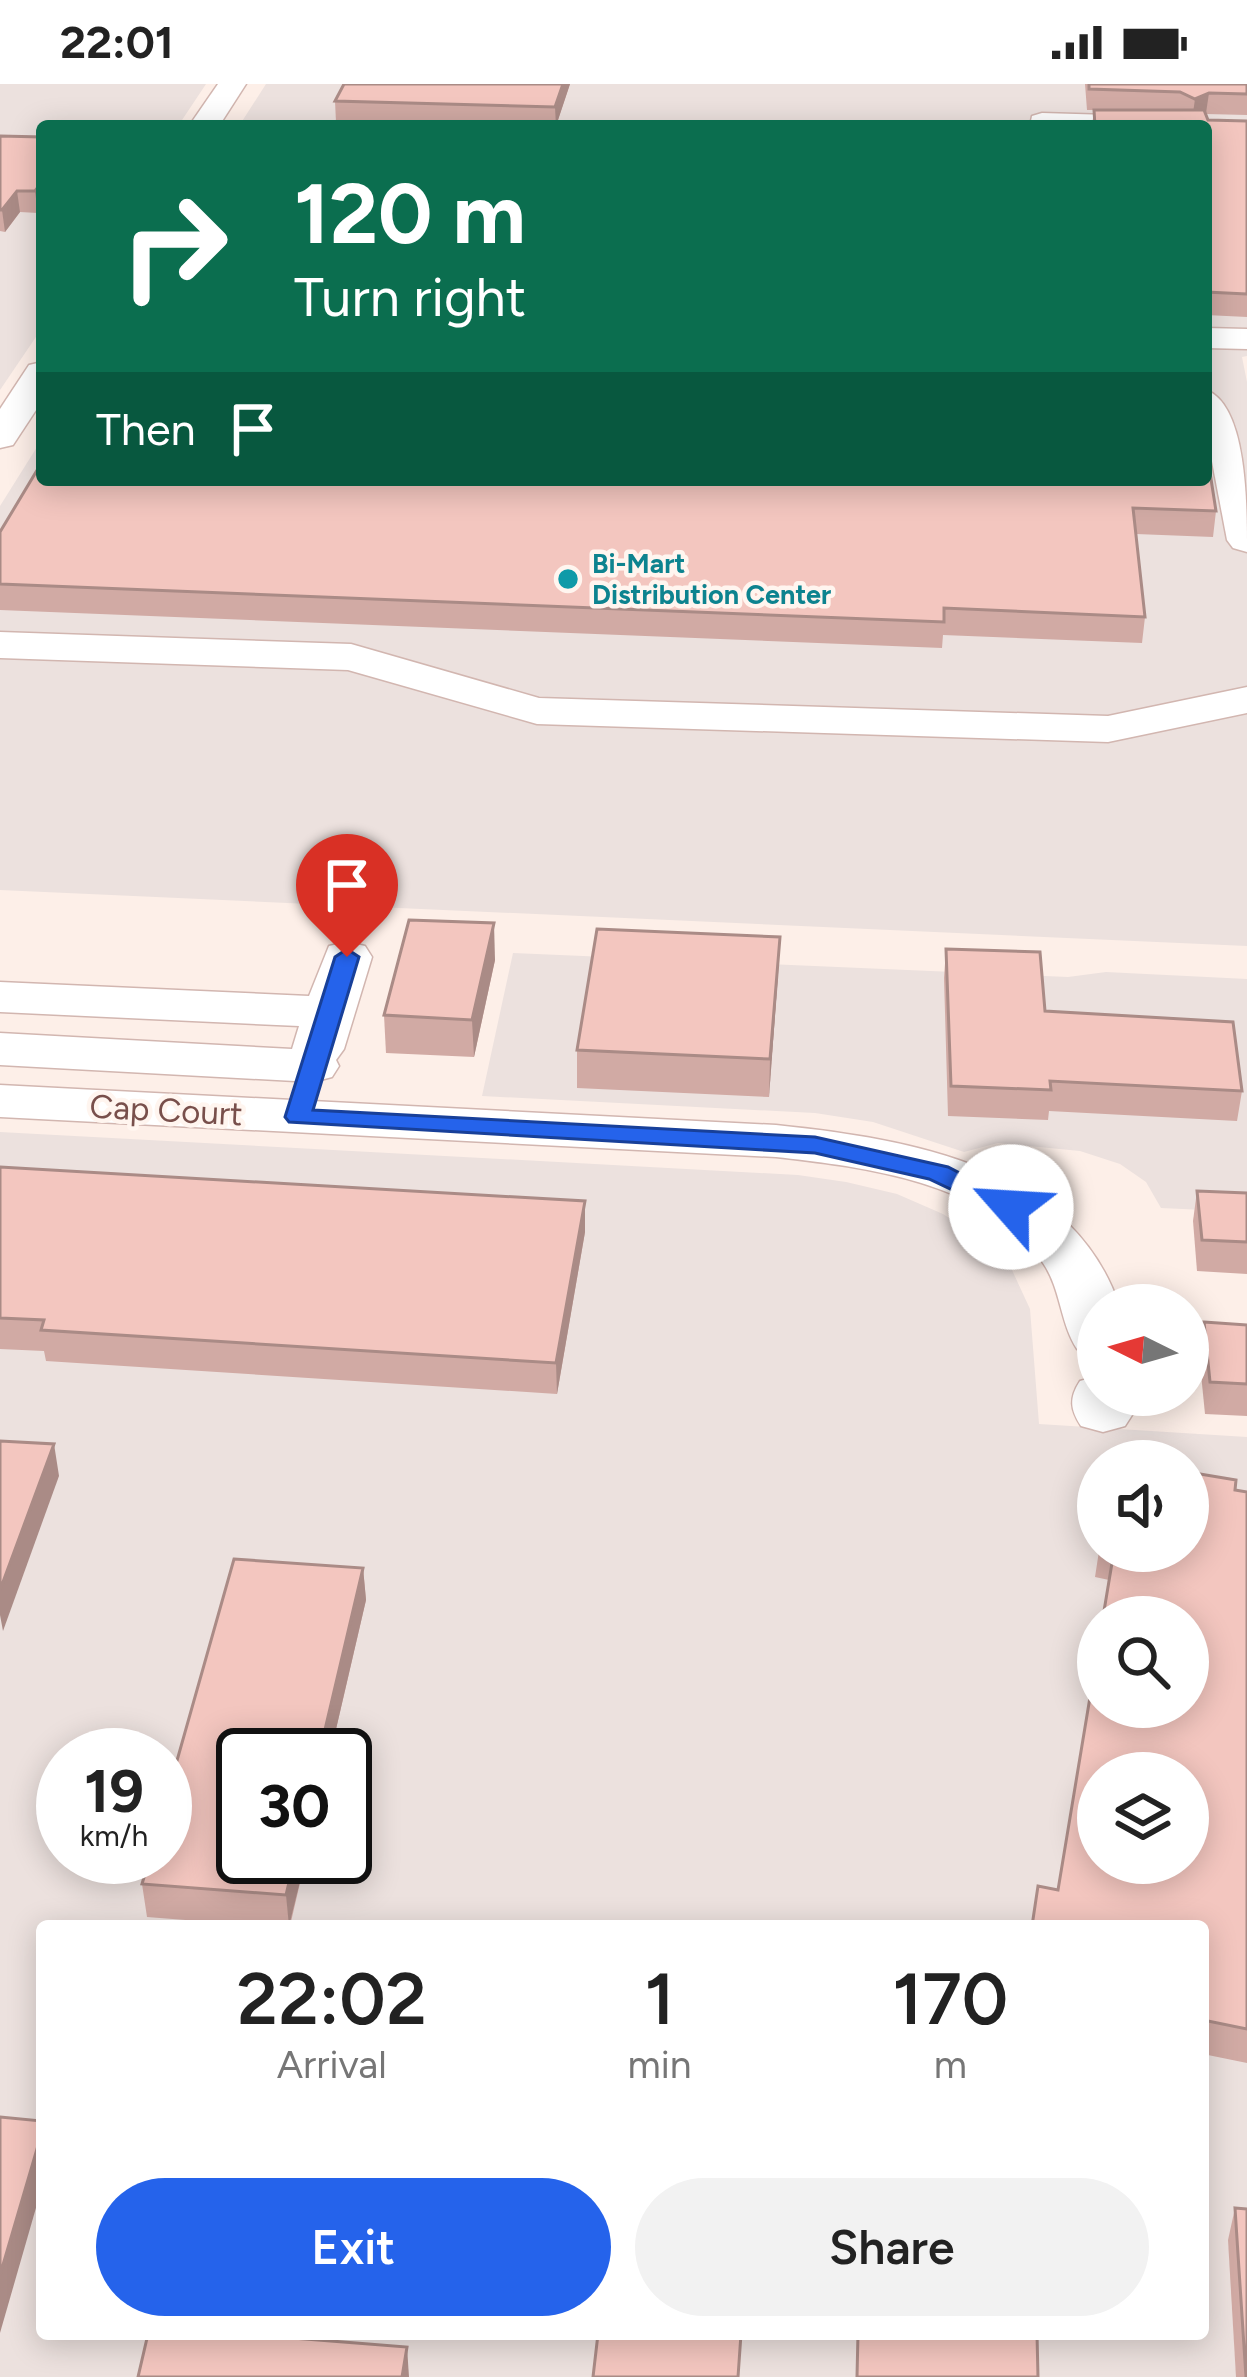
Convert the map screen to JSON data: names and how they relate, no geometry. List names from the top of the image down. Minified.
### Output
{"streets":{"street":["Cap Court"]},"places":["Bi-Mart Distribution Center"],"north":"left","page":{"status":"22:01","turn":["120 m","Turn right"],"then":"Then","speed":"19 km/h","limit":"30","eta":["22:02","Arrival","1","min","170","m"],"buttons":["Exit","Share"]}}
